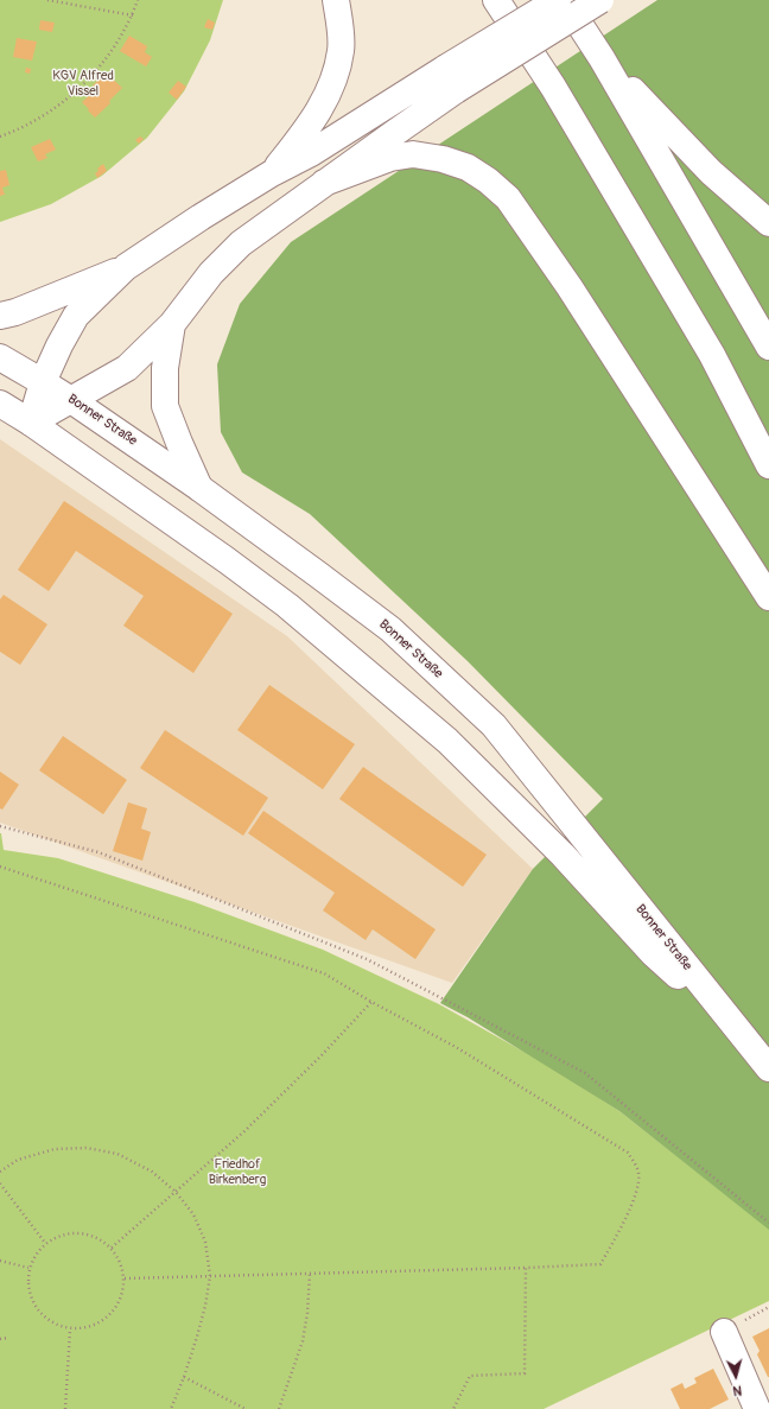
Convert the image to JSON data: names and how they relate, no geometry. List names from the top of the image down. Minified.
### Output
{"streets":{"main road":["Bonner Straße"]},"parks":["KGV Alfred Vissel","Friedhof Birkenberg"],"north":"bottom"}
